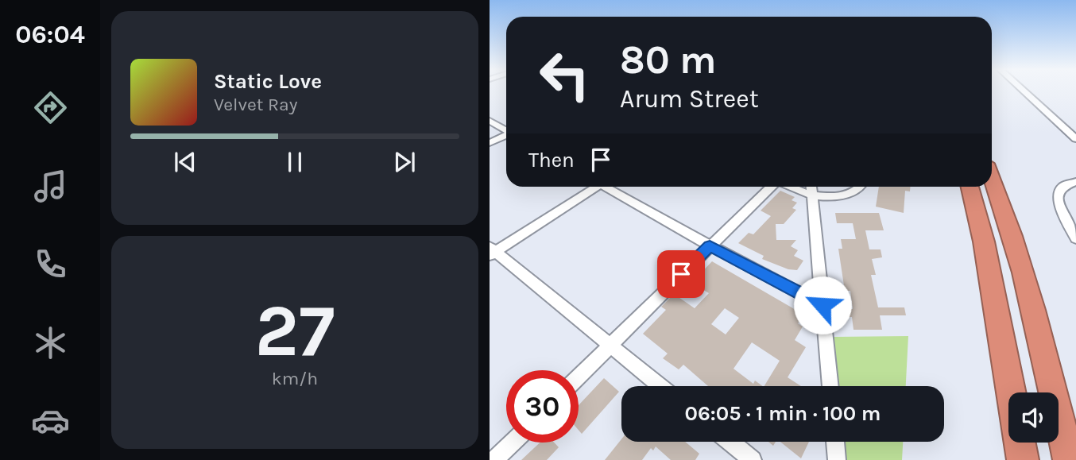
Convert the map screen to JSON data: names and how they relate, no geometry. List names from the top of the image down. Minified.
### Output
{"page":{"tabs":"06:04","turn":["80 m","Arum Street"],"song":["Static Love","Velvet Ray"],"then":"Then","tile":["27","km/h"],"limit":"30","trip":"06:05 · 1 min · 100 m"}}
